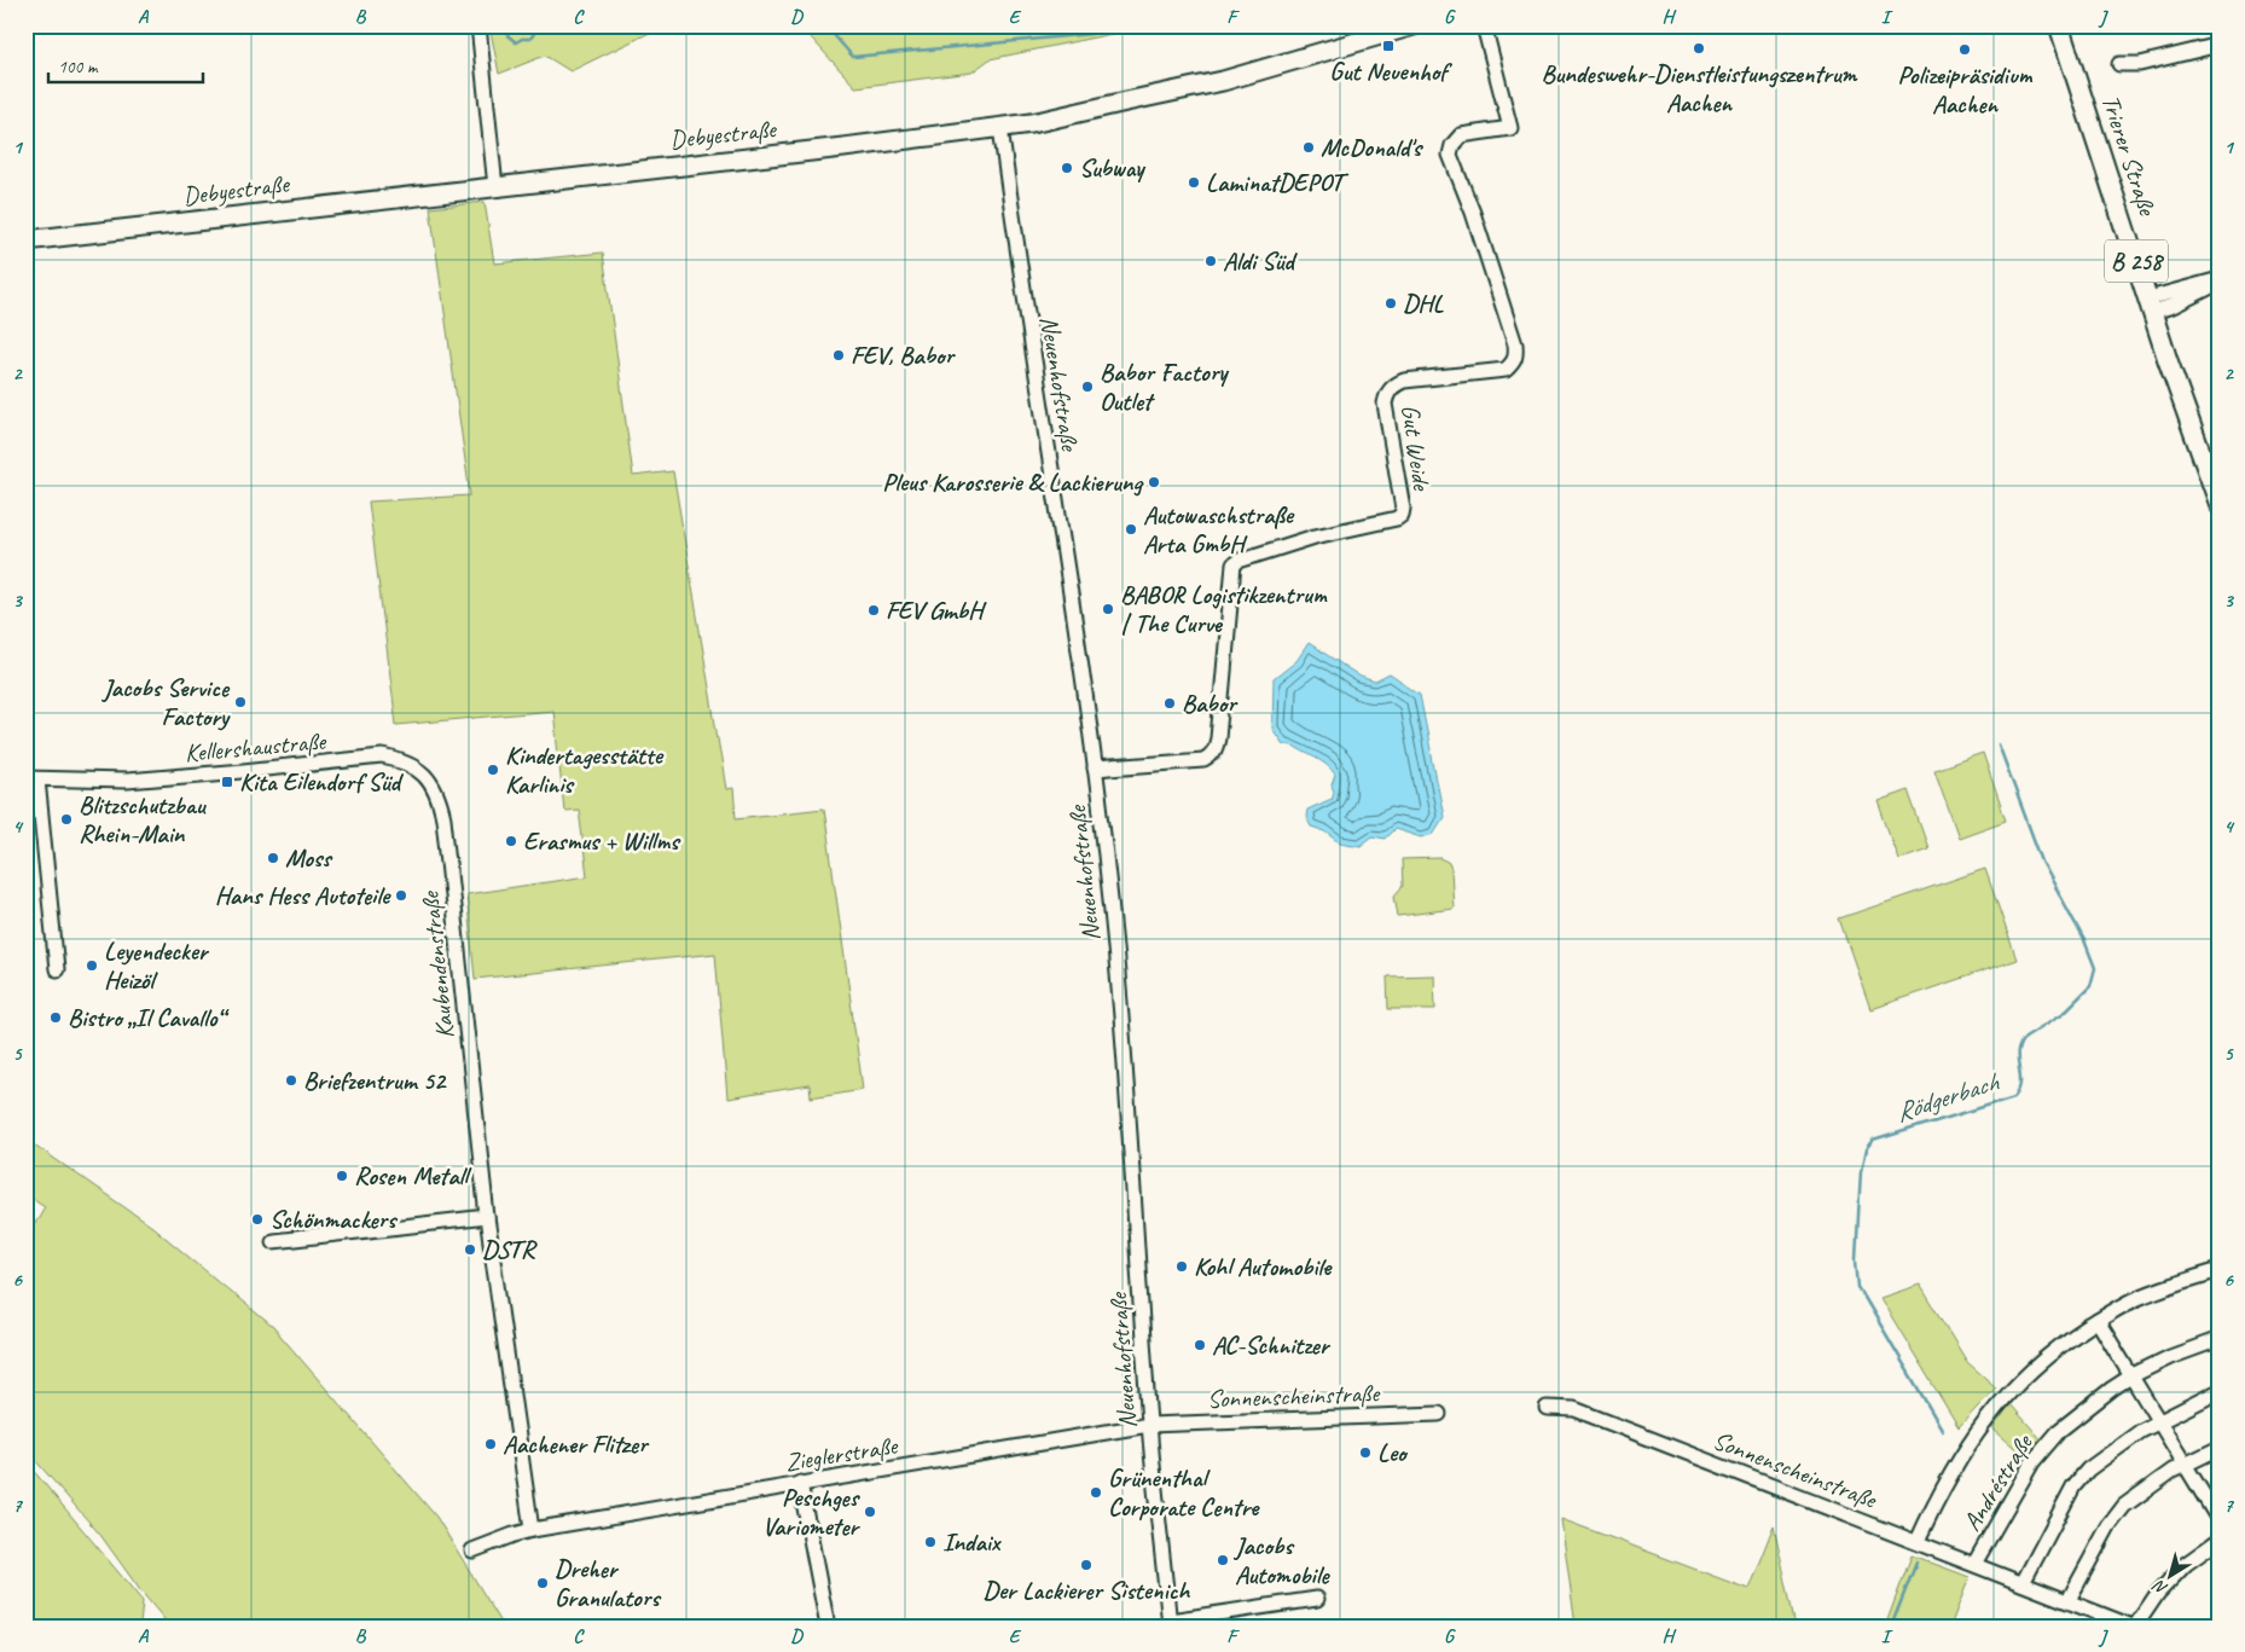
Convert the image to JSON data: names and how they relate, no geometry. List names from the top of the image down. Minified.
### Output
{"streets":{"main road":["Debyestraße","Trierer Straße","B 258"],"street":["Neuenhofstraße","Gut Weide","Kellershaustraße","Kaubendenstraße","Sonnenscheinstraße","Zieglerstraße","Andréstraße"]},"crossings":[["Debyestraße","Neuenhofstraße"],["Neuenhofstraße","Gut Weide"],["Neuenhofstraße","Sonnenscheinstraße"],["Neuenhofstraße","Zieglerstraße"],["Kellershaustraße","Kaubendenstraße"],["Kaubendenstraße","Zieglerstraße"],["Sonnenscheinstraße","Zieglerstraße"],["Sonnenscheinstraße","Andréstraße"]],"water":["Rödgerbach"],"places":{"transit":["Gut Neuenhof","Kita Eilendorf Süd"],"other":["Bundeswehr-Dienstleistungszentrum Aachen","Polizeipräsidium Aachen","McDonald's","Subway","LaminatDEPOT","Aldi Süd","DHL","FEV, Babor","Babor Factory Outlet","Pleus Karosserie & Lackierung","Autowaschstraße Arta GmbH","BABOR Logistikzentrum | The Curve","FEV GmbH","Jacobs Service Factory","Babor","Kindertagesstätte Karlinis","Blitzschutzbau Rhein-Main","Erasmus + Willms","Moss","Hans Hess Autoteile","Leyendecker Heizöl","Bistro „Il Cavallo“","Briefzentrum 52","Rosen Metall","Schönmackers","DSTR","Kohl Automobile","AC-Schnitzer","Aachener Flitzer","Leo","Grünenthal Corporate Centre","Peschges Variometer","Indaix","Jacobs Automobile","Der Lackierer Sistenich","Dreher Granulators"]},"scale_bar":"100 m","north":"bottom left","grid":{"columns":["A","B","C","D","E","F","G","H","I","J"],"rows":["1","2","3","4","5","6","7"]}}
